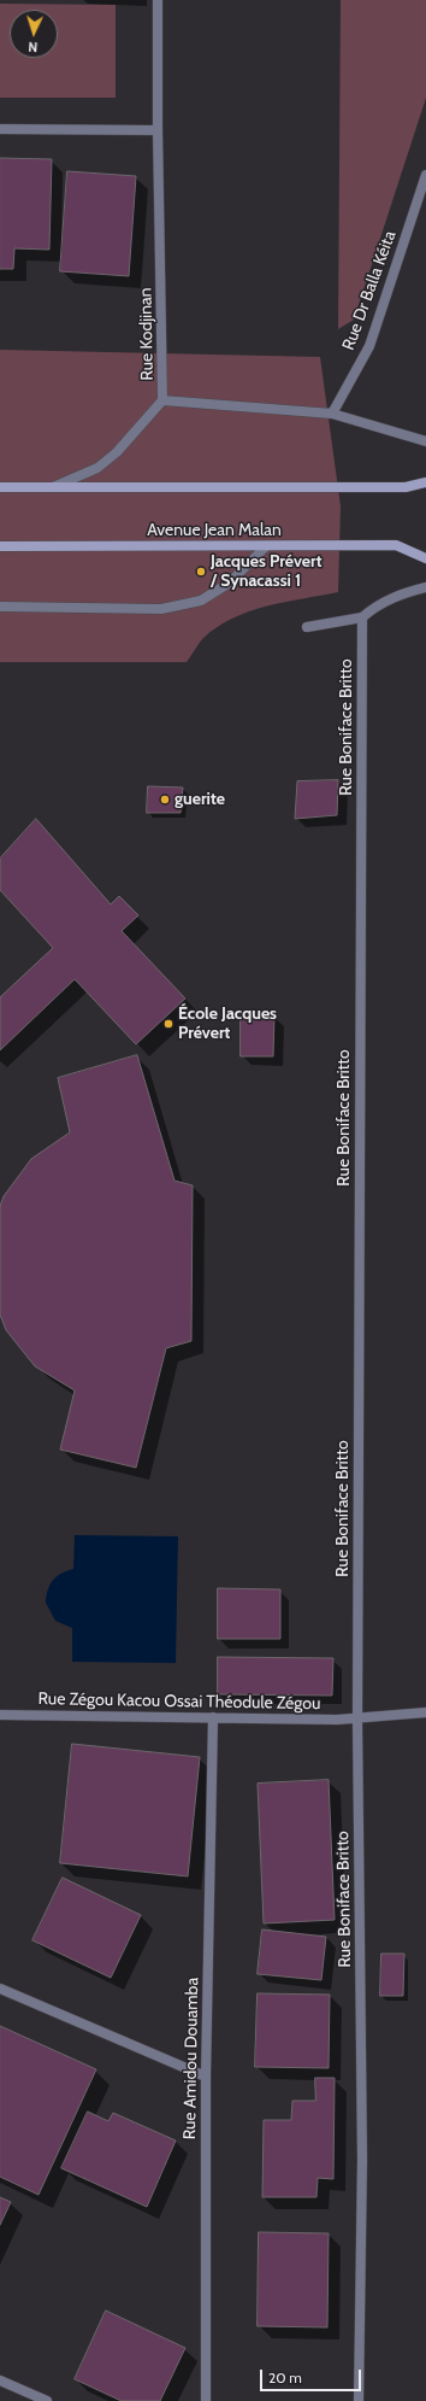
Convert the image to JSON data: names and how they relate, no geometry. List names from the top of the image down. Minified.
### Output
{"streets":{"main road":["Avenue Jean Malan"],"street":["Rue Dr Balla Kéita","Rue Kodjinan","Rue Boniface Britto","Rue Zégou Kacou Ossai Théodule Zégou","Rue Amidou Douamba"]},"crossings":[["Rue Dr Balla Kéita","Rue Kodjinan"],["Rue Boniface Britto","Rue Zégou Kacou Ossai Théodule Zégou"],["Rue Zégou Kacou Ossai Théodule Zégou","Rue Amidou Douamba"]],"places":["Jacques Prévert / Synacassi 1","guerite","École Jacques Prévert"],"scale_bar":"20 m","north":"bottom"}
